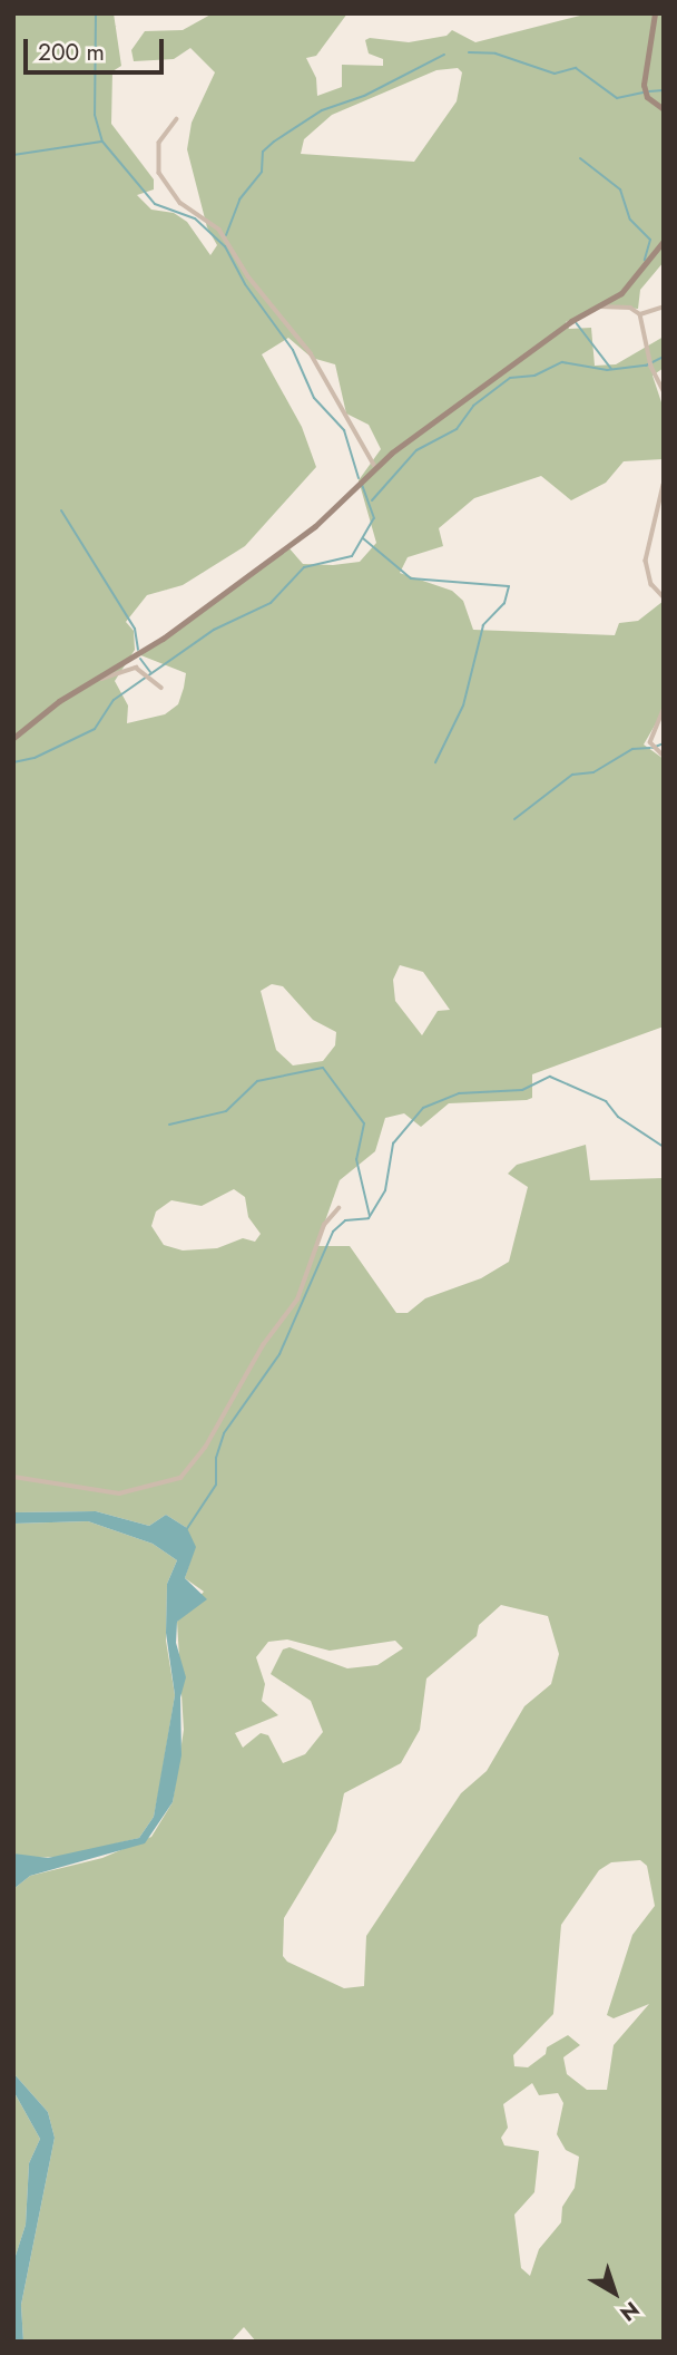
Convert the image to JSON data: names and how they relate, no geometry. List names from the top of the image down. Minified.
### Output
{"scale_bar":"200 m","north":"bottom right"}
